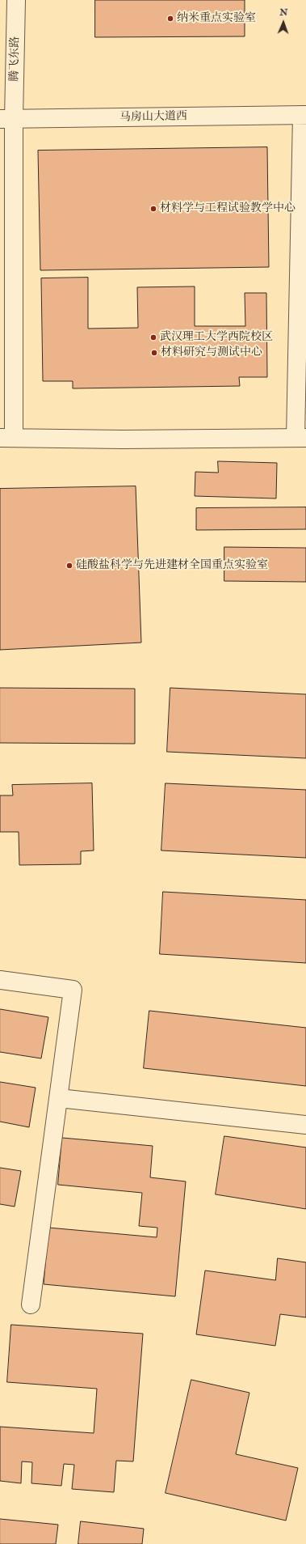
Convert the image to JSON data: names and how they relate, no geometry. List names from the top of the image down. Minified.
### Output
{"streets":{"street":["腾飞东路","马房山大道西"]},"crossings":[["腾飞东路","马房山大道西"]],"places":["纳米重点实验室","材料学与工程试验教学中心","武汉理工大学西院校区","材料研究与测试中心","硅酸盐科学与先进建材全国重点实验室"],"north":"top"}
